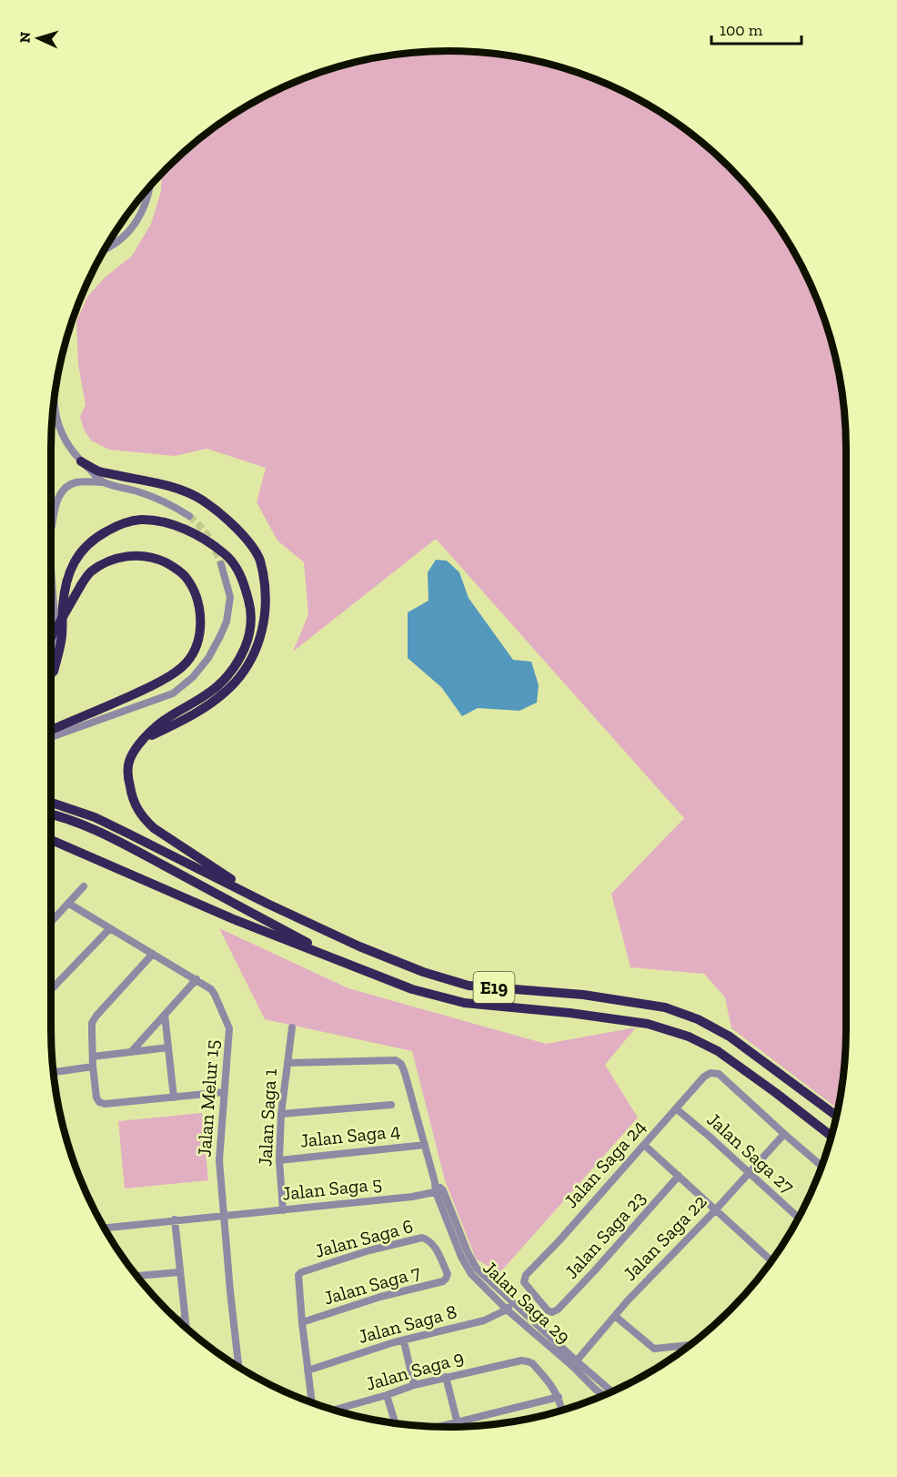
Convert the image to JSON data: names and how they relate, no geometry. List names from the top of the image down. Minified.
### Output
{"streets":{"highway":["E19"],"street":["Jalan Melur 15","Jalan Saga 1","Jalan Saga 4","Jalan Saga 27","Jalan Saga 24","Jalan Saga 5","Jalan Saga 23","Jalan Saga 22","Jalan Saga 6","Jalan Saga 7","Jalan Saga 29","Jalan Saga 8","Jalan Saga 9"]},"crossings":[["Jalan Melur 15","Jalan Saga 5"],["Jalan Saga 1","Jalan Saga 4"],["Jalan Saga 1","Jalan Saga 5"],["Jalan Saga 1","Jalan Saga 29"],["Jalan Saga 4","Jalan Saga 29"],["Jalan Saga 27","Jalan Saga 24"],["Jalan Saga 27","Jalan Saga 22"],["Jalan Saga 24","Jalan Saga 23"],["Jalan Saga 24","Jalan Saga 22"],["Jalan Saga 5","Jalan Saga 29"],["Jalan Saga 22","Jalan Saga 29"],["Jalan Saga 6","Jalan Saga 7"],["Jalan Saga 29","Jalan Saga 8"]],"scale_bar":"100 m","north":"left"}
